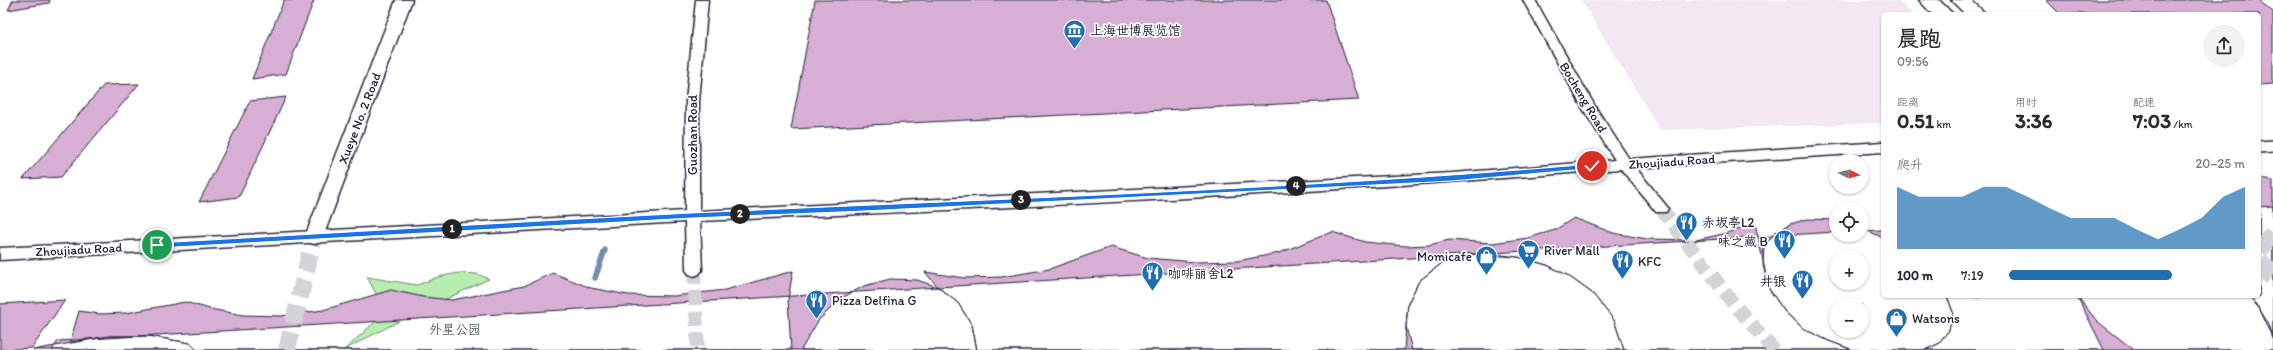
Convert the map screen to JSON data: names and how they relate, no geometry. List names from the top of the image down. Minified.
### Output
{"streets":{"street":["Bocheng Road","Xueye No. 2 Road","Guozhan Road","Zhoujiadu Road"]},"crossings":[["Bocheng Road","Zhoujiadu Road"],["Xueye No. 2 Road","Zhoujiadu Road"],["Guozhan Road","Zhoujiadu Road"]],"parks":["外星公园"],"places":{"museum":["上海世博展览馆"],"restaurant":["赤坂亭L2","味之藏 B","KFC","咖啡丽舍L2","井银","Pizza Delfina G"],"supermarket":["River Mall"],"shop":["Momicafe","Watsons"]},"north":"right","page":{"heading":["晨跑","09:56"],"stats":[["距离","0.51 km"],["用时","3:36"],["配速","7:03 /km"]],"chart":["爬升","20–25 m"],"map_buttons":["+","−"],"pins":["4","3","2","1"],"list":[{"name":"100 m","note":"7:19"}]}}
